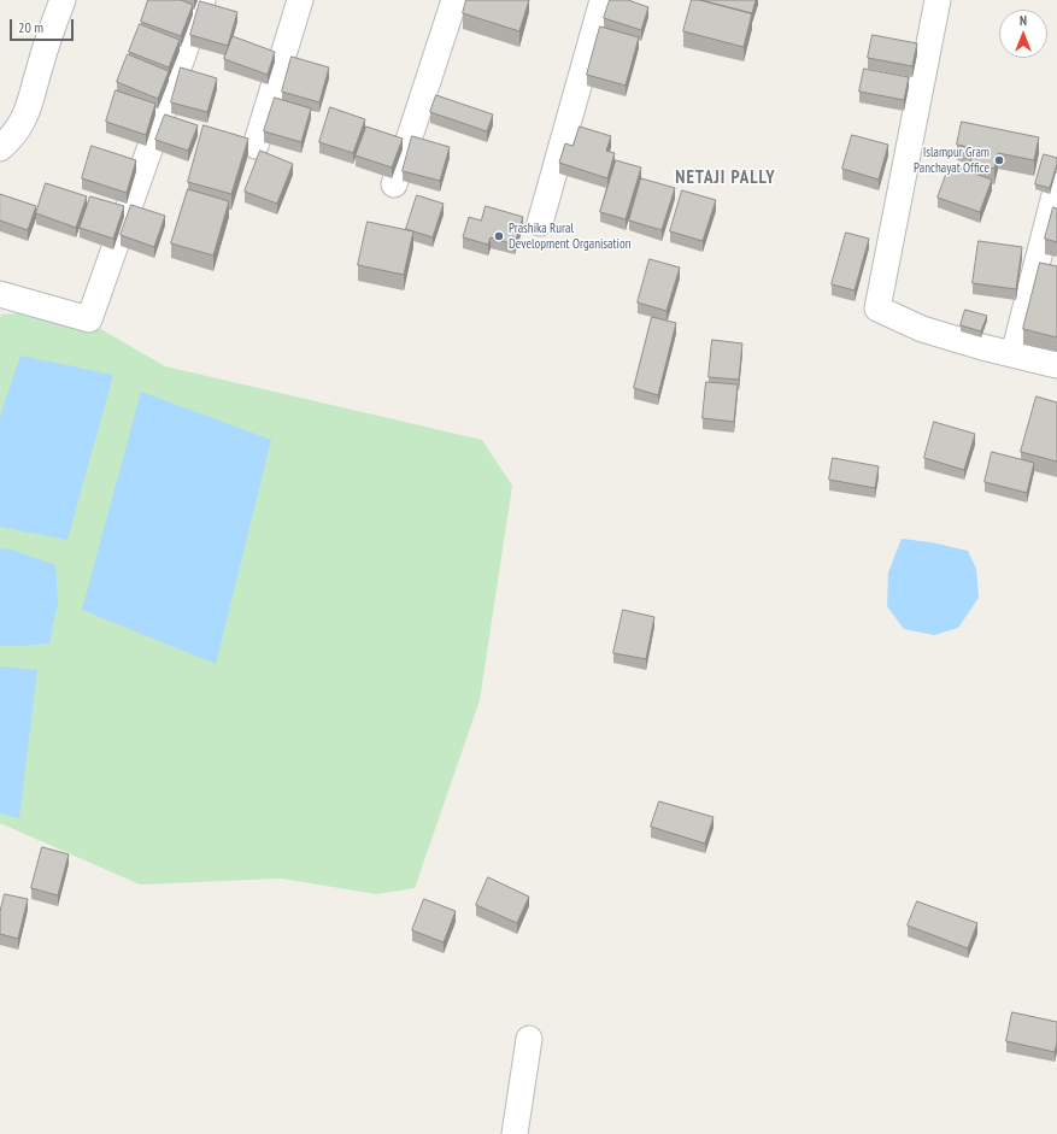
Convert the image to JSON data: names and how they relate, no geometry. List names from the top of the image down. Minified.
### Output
{"districts":["NETAJI PALLY"],"places":["Islampur Gram Panchayat Office","Prashika Rural Development Organisation"],"scale_bar":"20 m","north":"top"}
